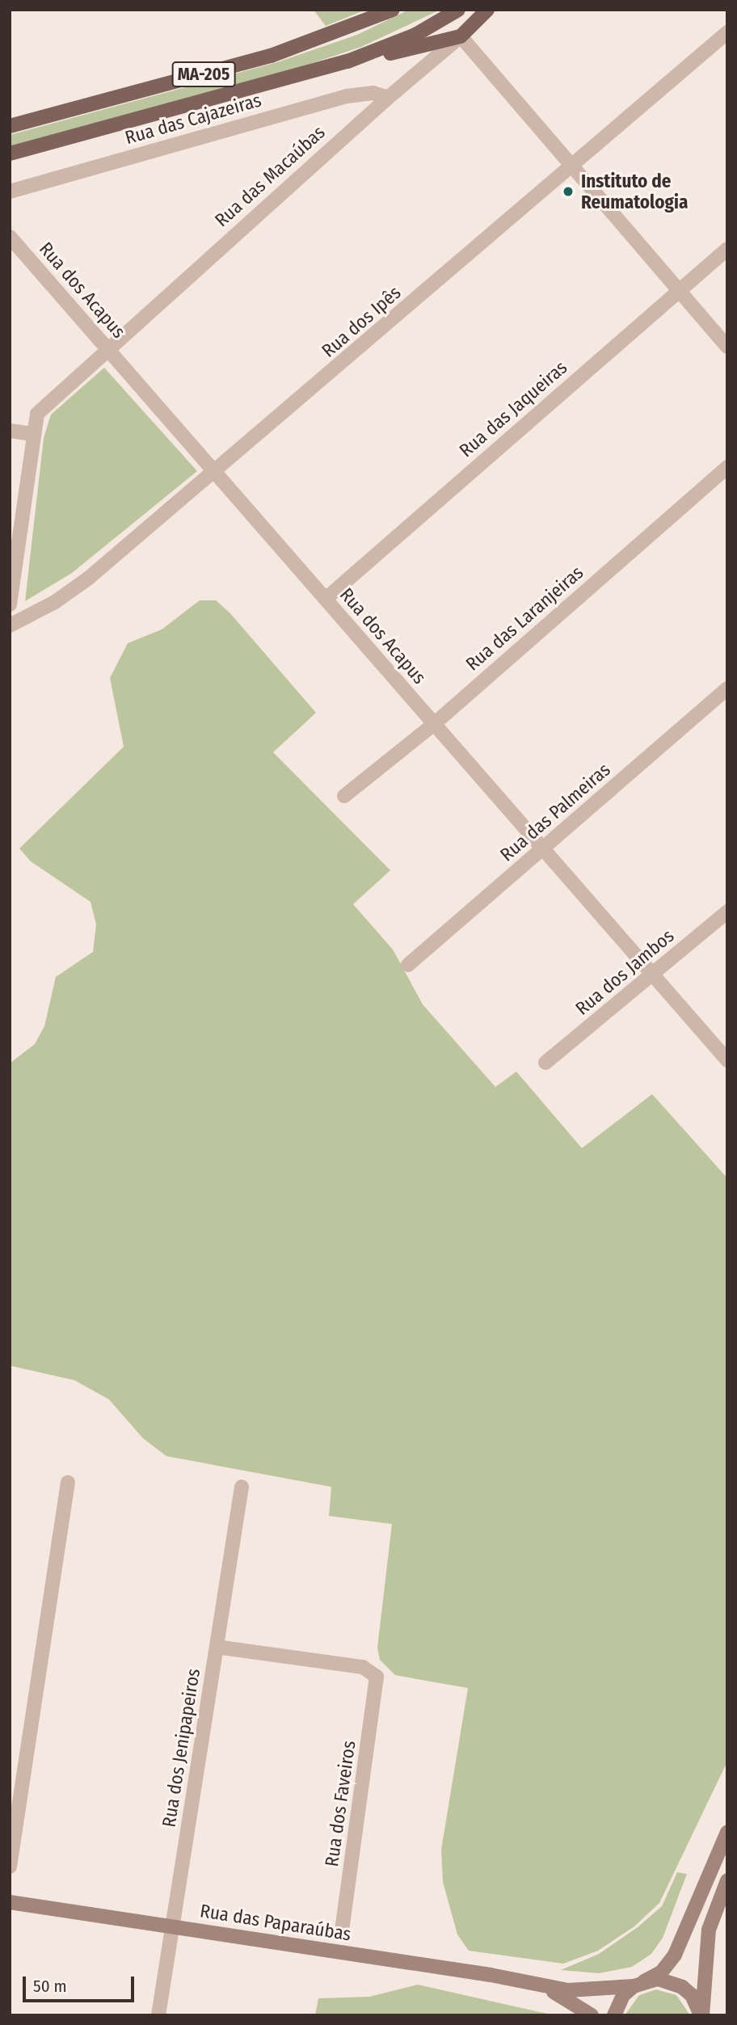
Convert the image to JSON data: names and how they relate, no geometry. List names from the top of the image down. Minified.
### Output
{"streets":{"main road":["MA-205","Rua das Paparaúbas"],"street":["Rua das Cajazeiras","Rua das Macaúbas","Rua dos Acapus","Rua dos Ipês","Rua das Jaqueiras","Rua das Laranjeiras","Rua das Palmeiras","Rua dos Jambos","Rua dos Jenipapeiros","Rua dos Faveiros"]},"crossings":[["Rua das Cajazeiras","Rua das Macaúbas"],["Rua das Macaúbas","Rua dos Acapus"],["Rua dos Acapus","Rua dos Ipês"],["Rua dos Acapus","Rua das Jaqueiras"],["Rua dos Acapus","Rua das Laranjeiras"],["Rua dos Acapus","Rua das Palmeiras"],["Rua dos Acapus","Rua dos Jambos"],["Rua dos Jenipapeiros","Rua dos Faveiros"],["Rua dos Jenipapeiros","Rua das Paparaúbas"]],"places":["Instituto de Reumatologia"],"scale_bar":"50 m"}
